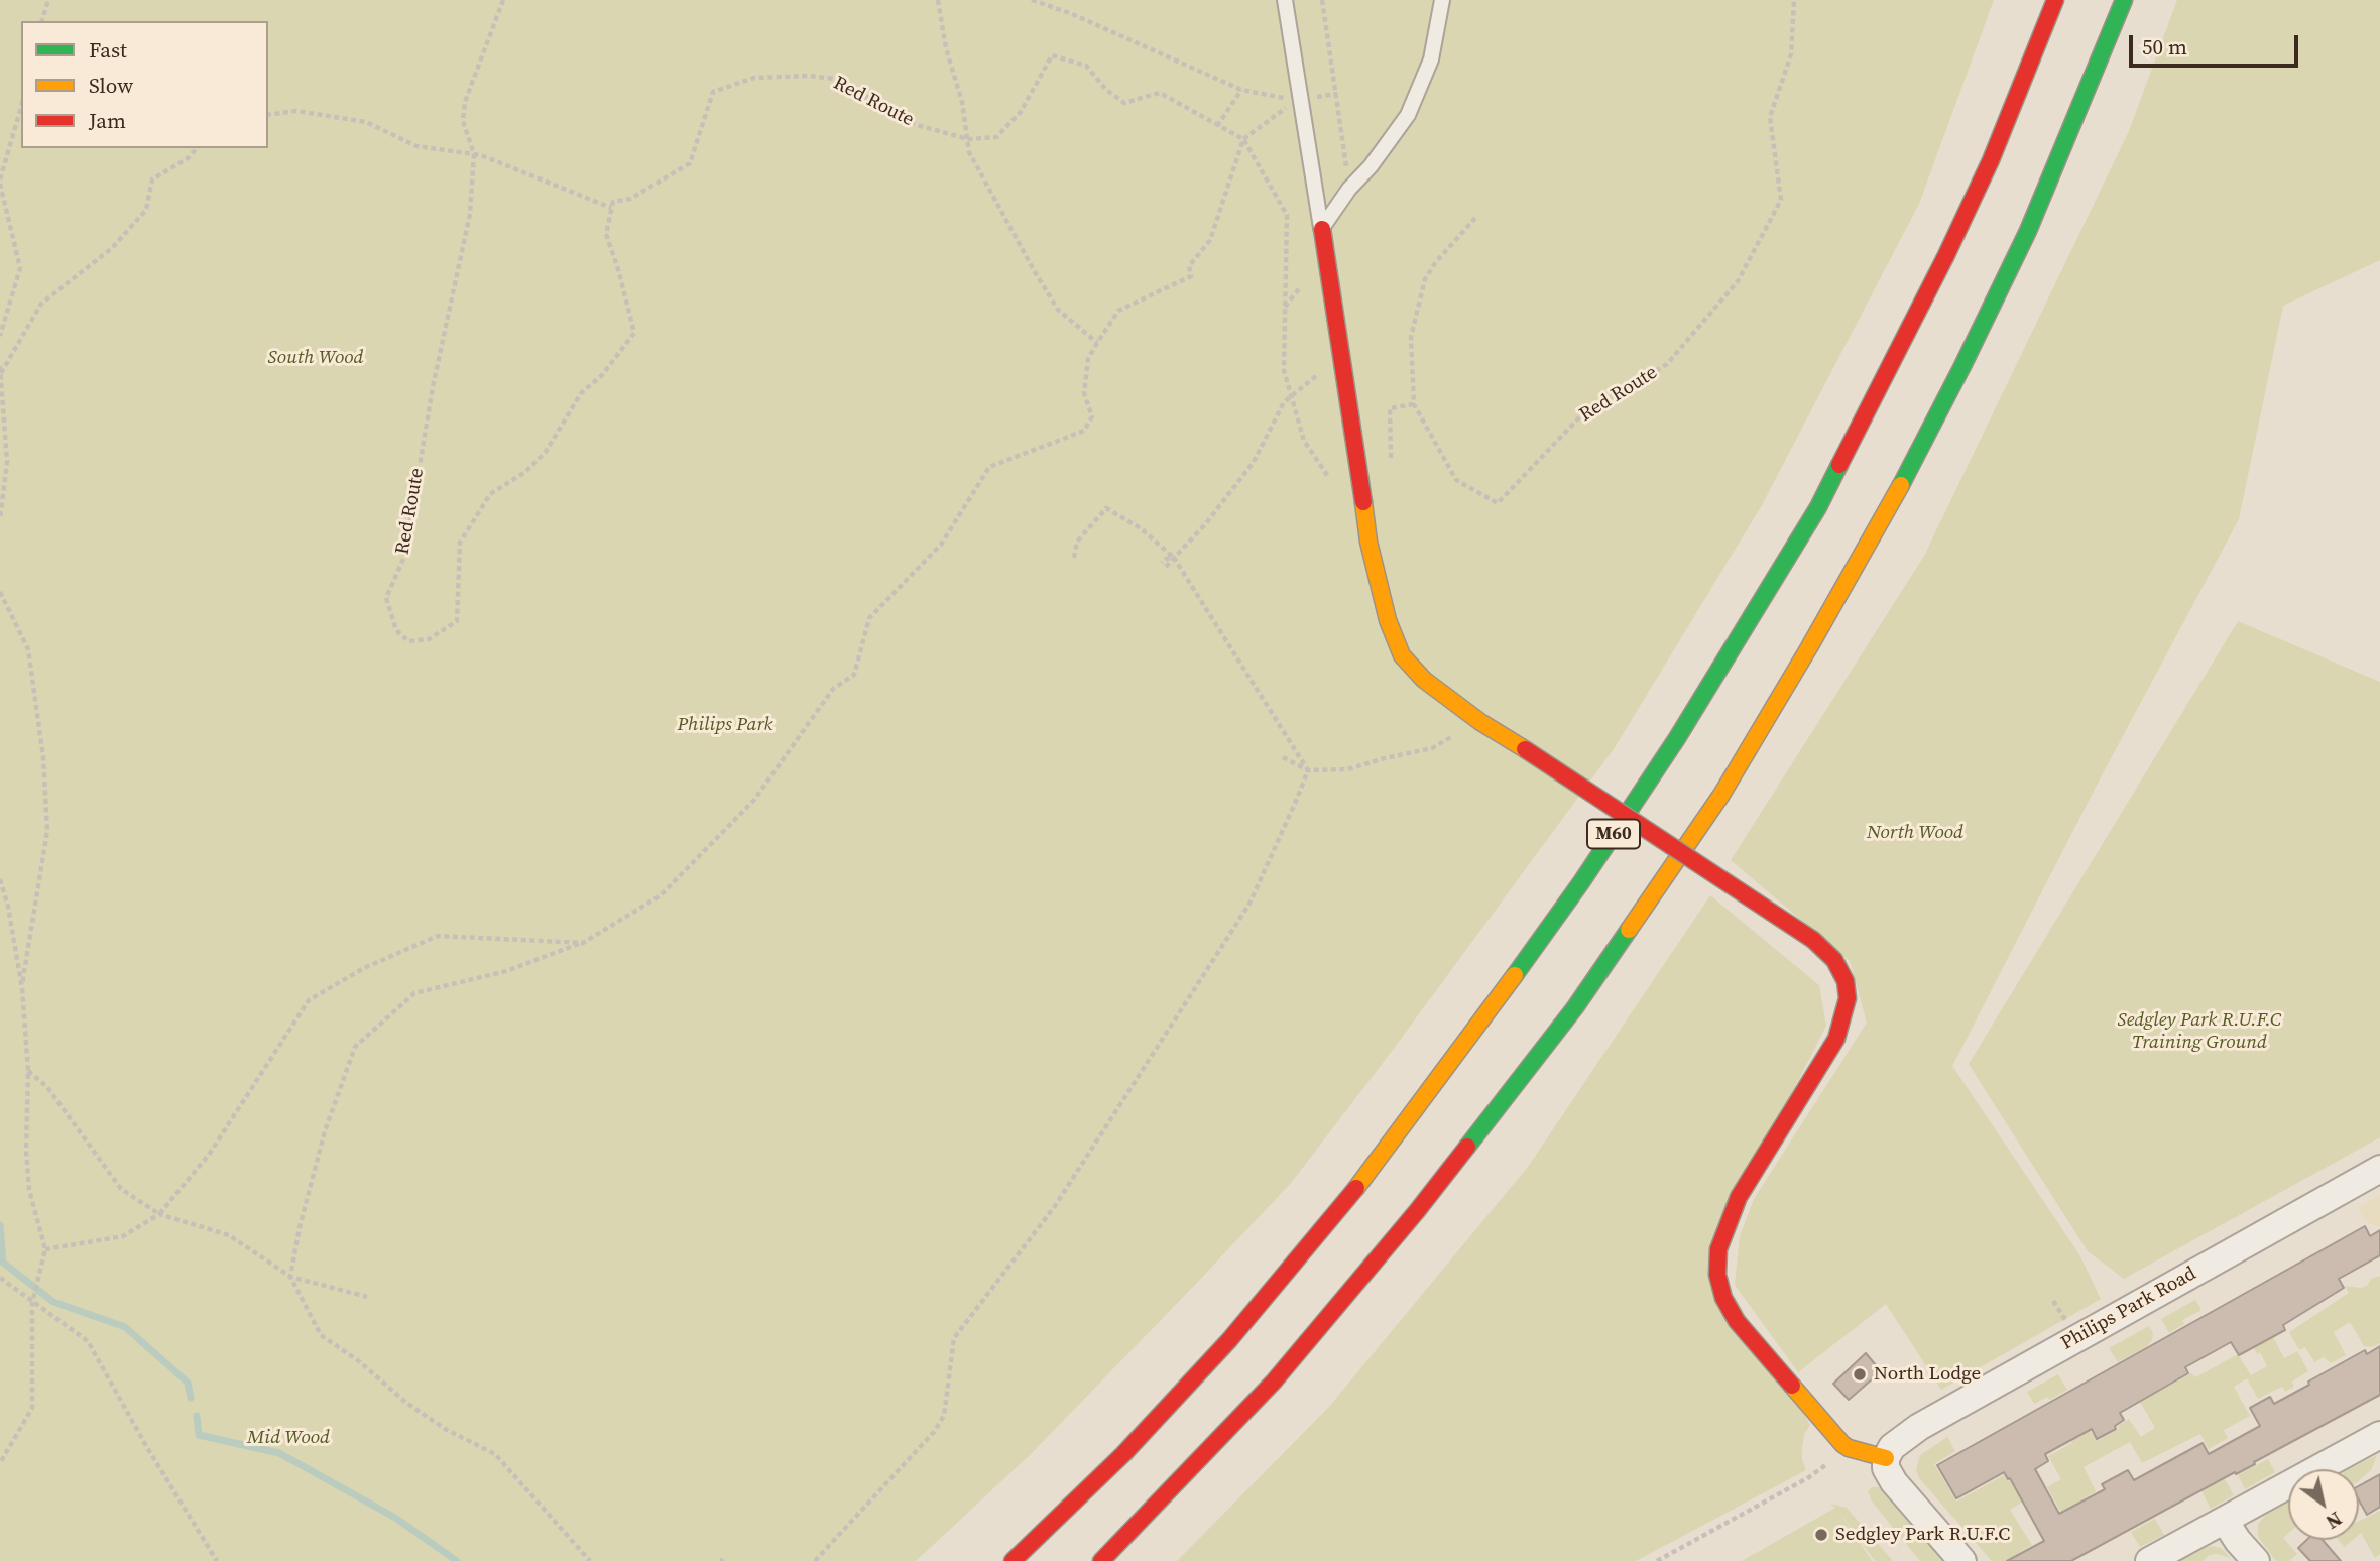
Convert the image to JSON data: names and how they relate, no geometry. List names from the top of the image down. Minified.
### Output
{"streets":{"main road":["M60"],"street":["Philips Park Road"],"path":["Red Route"]},"parks":["South Wood","Philips Park","North Wood","Sedgley Park R.U.F.C Training Ground","Mid Wood"],"places":["North Lodge","Sedgley Park R.U.F.C"],"legend":["Fast","Slow","Jam"],"scale_bar":"50 m","north":"bottom right"}
